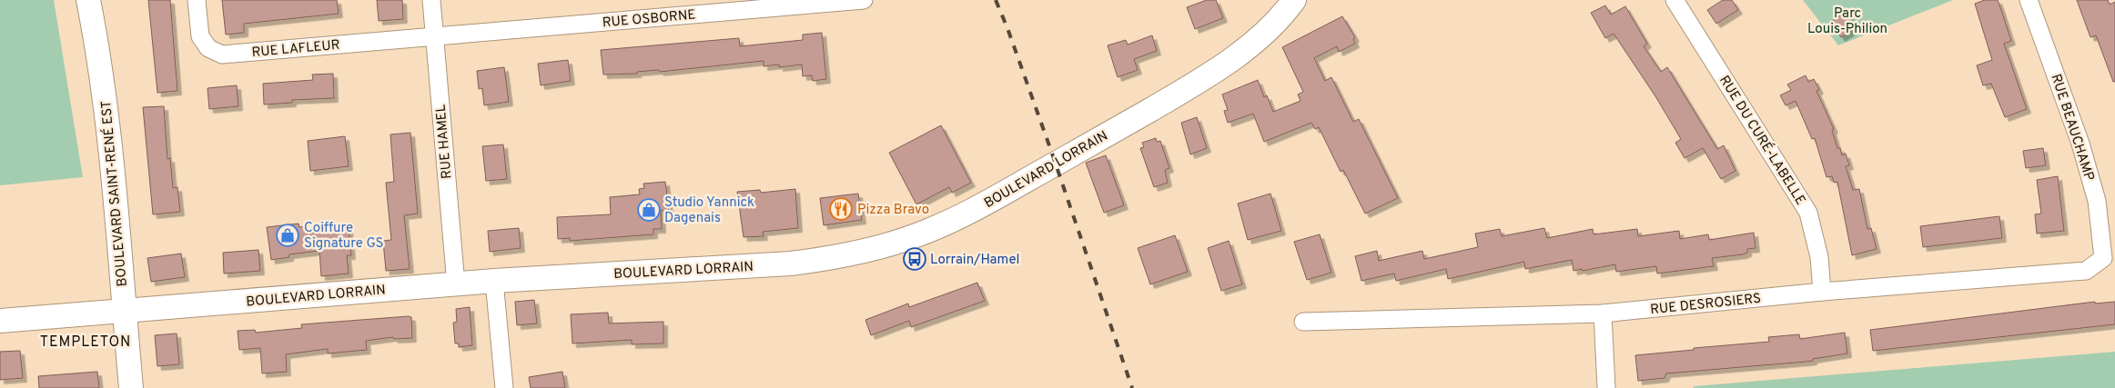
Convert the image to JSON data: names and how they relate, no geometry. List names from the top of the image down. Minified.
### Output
{"streets":{"main road":["BOULEVARD LORRAIN","BOULEVARD SAINT-RENÉ EST"],"street":["RUE OSBORNE","RUE LAFLEUR","RUE BEAUCHAMP","RUE DU CURÉ-LABELLE","RUE HAMEL","RUE DESROSIERS"]},"crossings":[["RUE OSBORNE","RUE LAFLEUR"],["RUE OSBORNE","RUE HAMEL"],["RUE LAFLEUR","RUE HAMEL"],["RUE BEAUCHAMP","RUE DESROSIERS"],["RUE DU CURÉ-LABELLE","RUE DESROSIERS"],["RUE HAMEL","BOULEVARD LORRAIN"],["BOULEVARD LORRAIN","BOULEVARD SAINT-RENÉ EST"]],"districts":["TEMPLETON"],"parks":["Parc Louis-Philion"],"places":{"restaurant":["Pizza Bravo"],"shop":["Studio Yannick Dagenais","Coiffure Signature GS"],"bus stop":["Lorrain/Hamel"]}}
